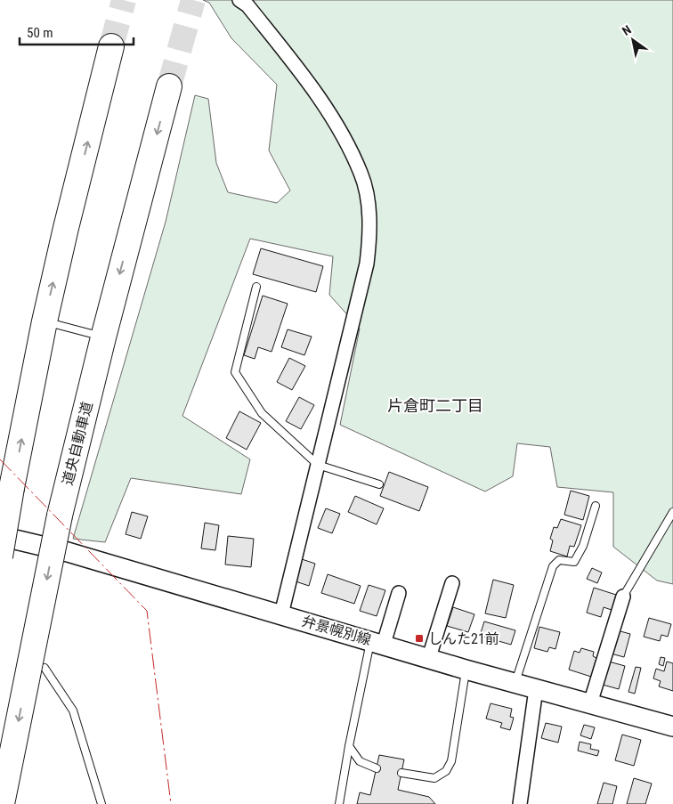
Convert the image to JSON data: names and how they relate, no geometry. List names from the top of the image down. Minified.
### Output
{"streets":{"highway":["道央自動車道"],"main road":["弁景幌別線"]},"districts":["片倉町二丁目"],"places":{"transit":["しんた21前"]},"scale_bar":"50 m","north":"top left"}
